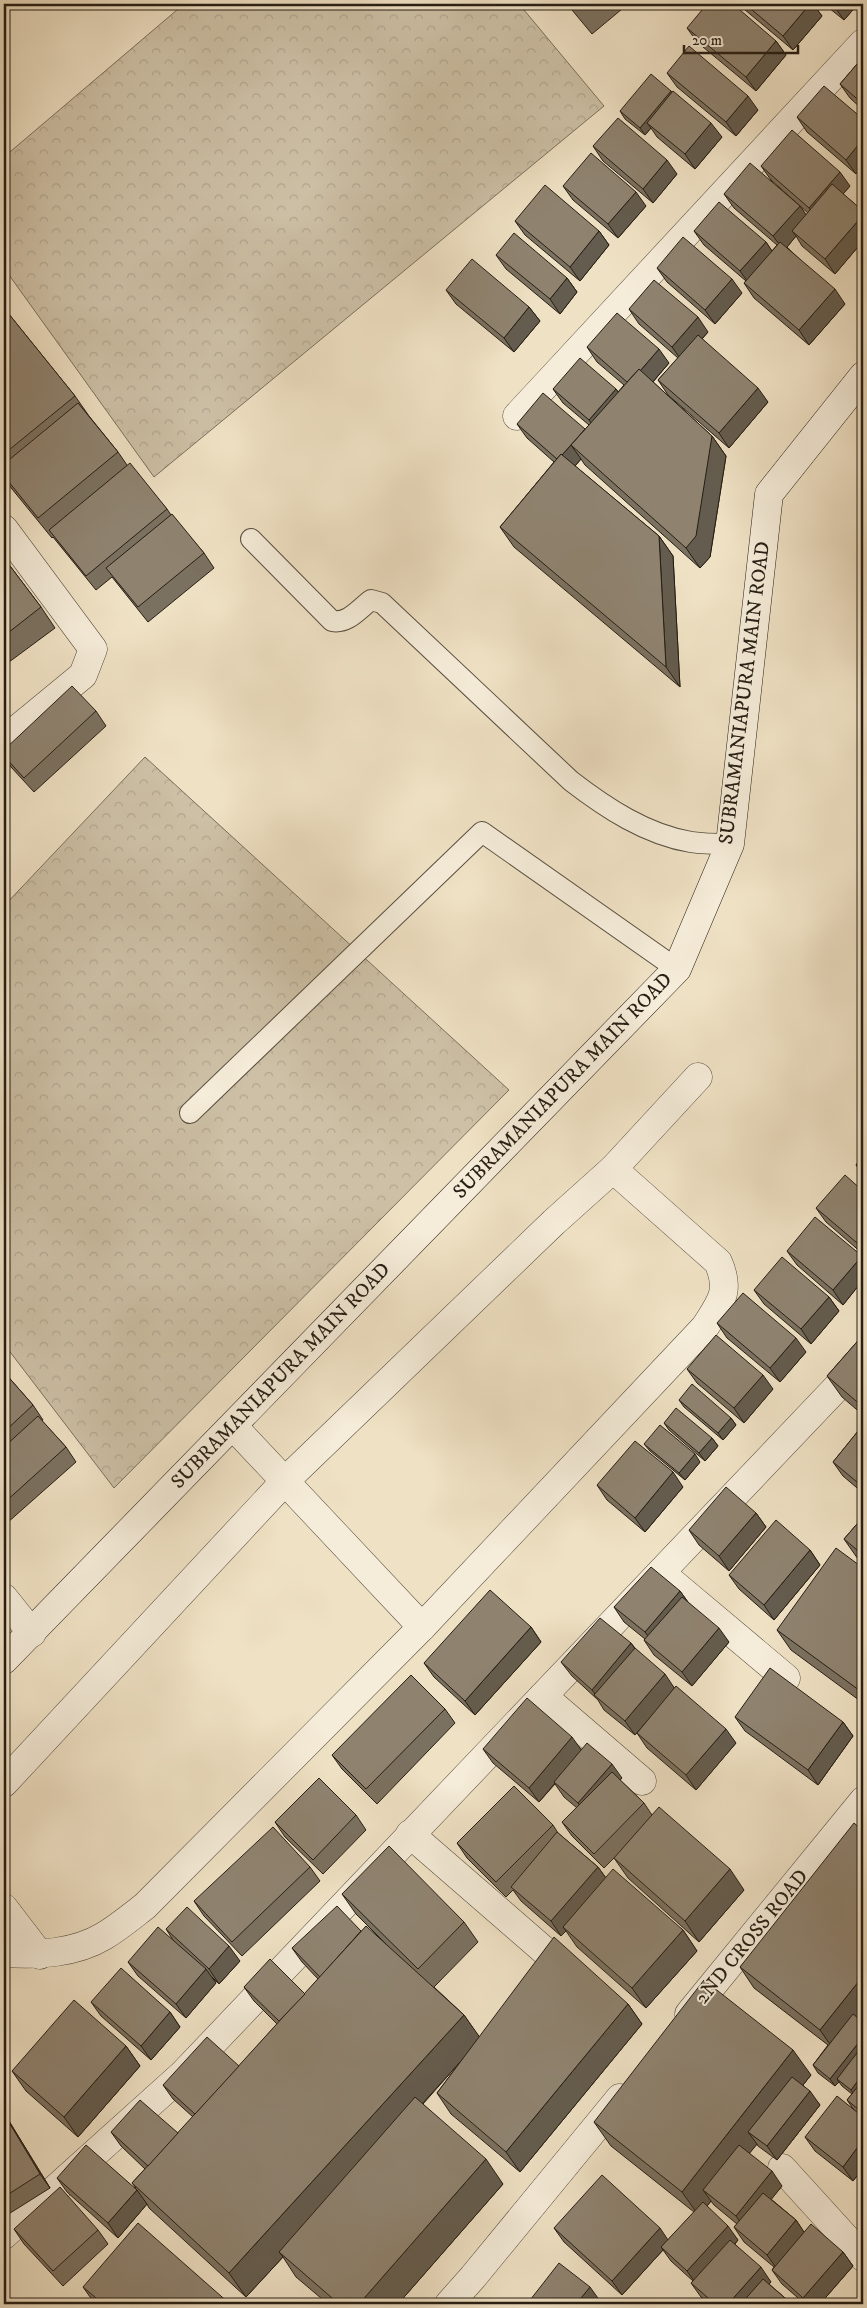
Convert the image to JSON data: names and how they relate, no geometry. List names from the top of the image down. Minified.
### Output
{"streets":{"street":["SUBRAMANIAPURA MAIN ROAD","2ND CROSS ROAD"]},"scale_bar":"20 m"}
